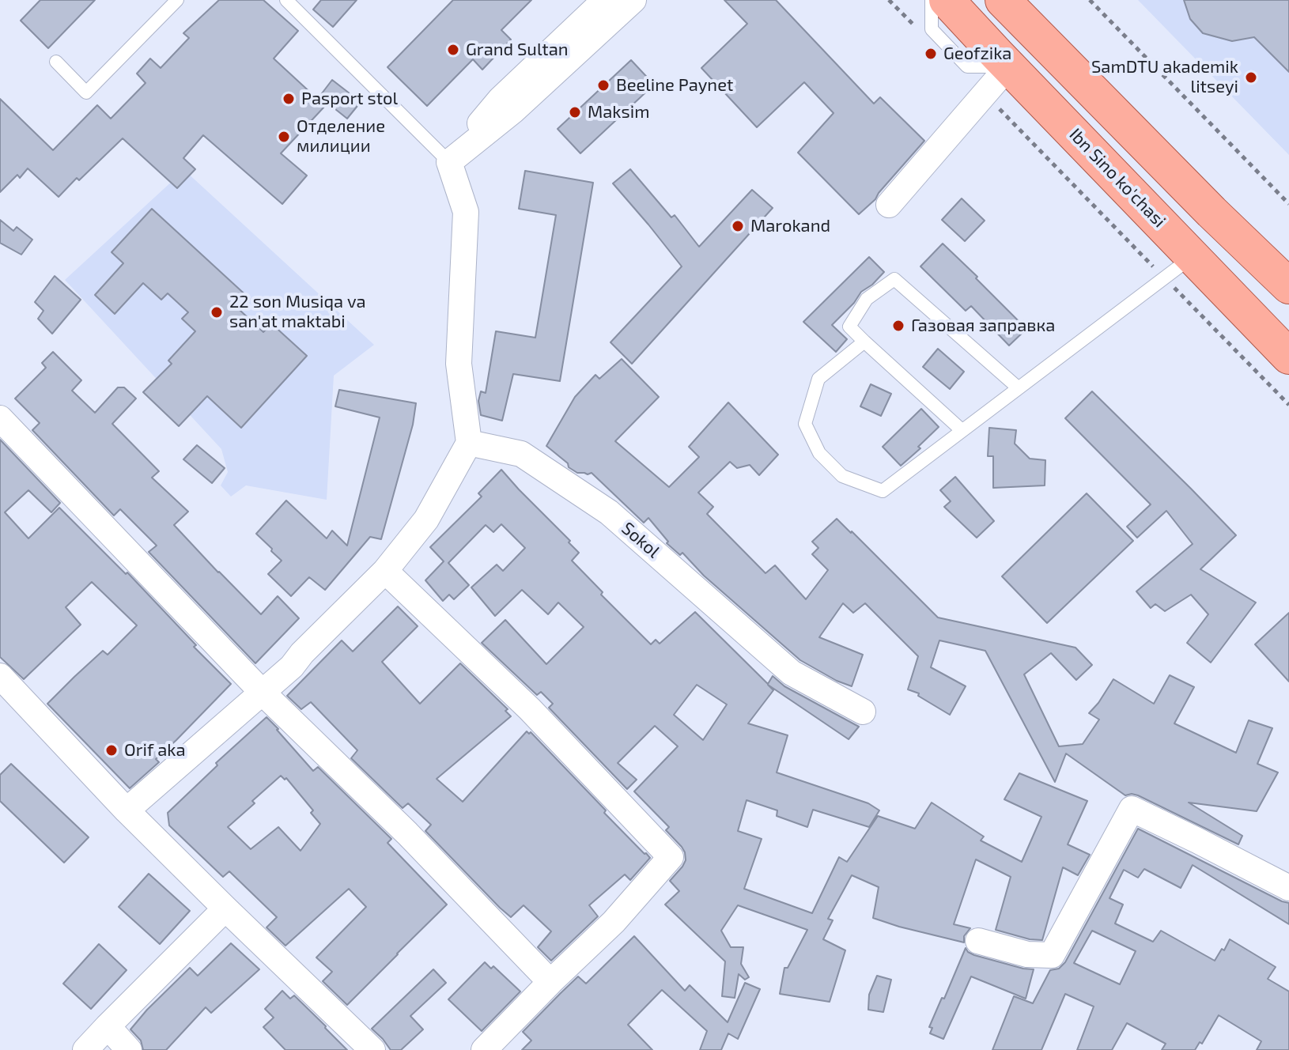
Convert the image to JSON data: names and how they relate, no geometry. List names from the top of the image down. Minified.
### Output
{"streets":{"main road":["Ibn Sino ko'chasi"],"street":["Sokol"]},"places":["Grand Sultan","Geofzika","SamDTU akademik litseyi","Beeline Paynet","Pasport stol","Maksim","Отделение милиции","Marokand","22 son Musiqa va san'at maktabi","Газовая заправка","Orif aka"]}
